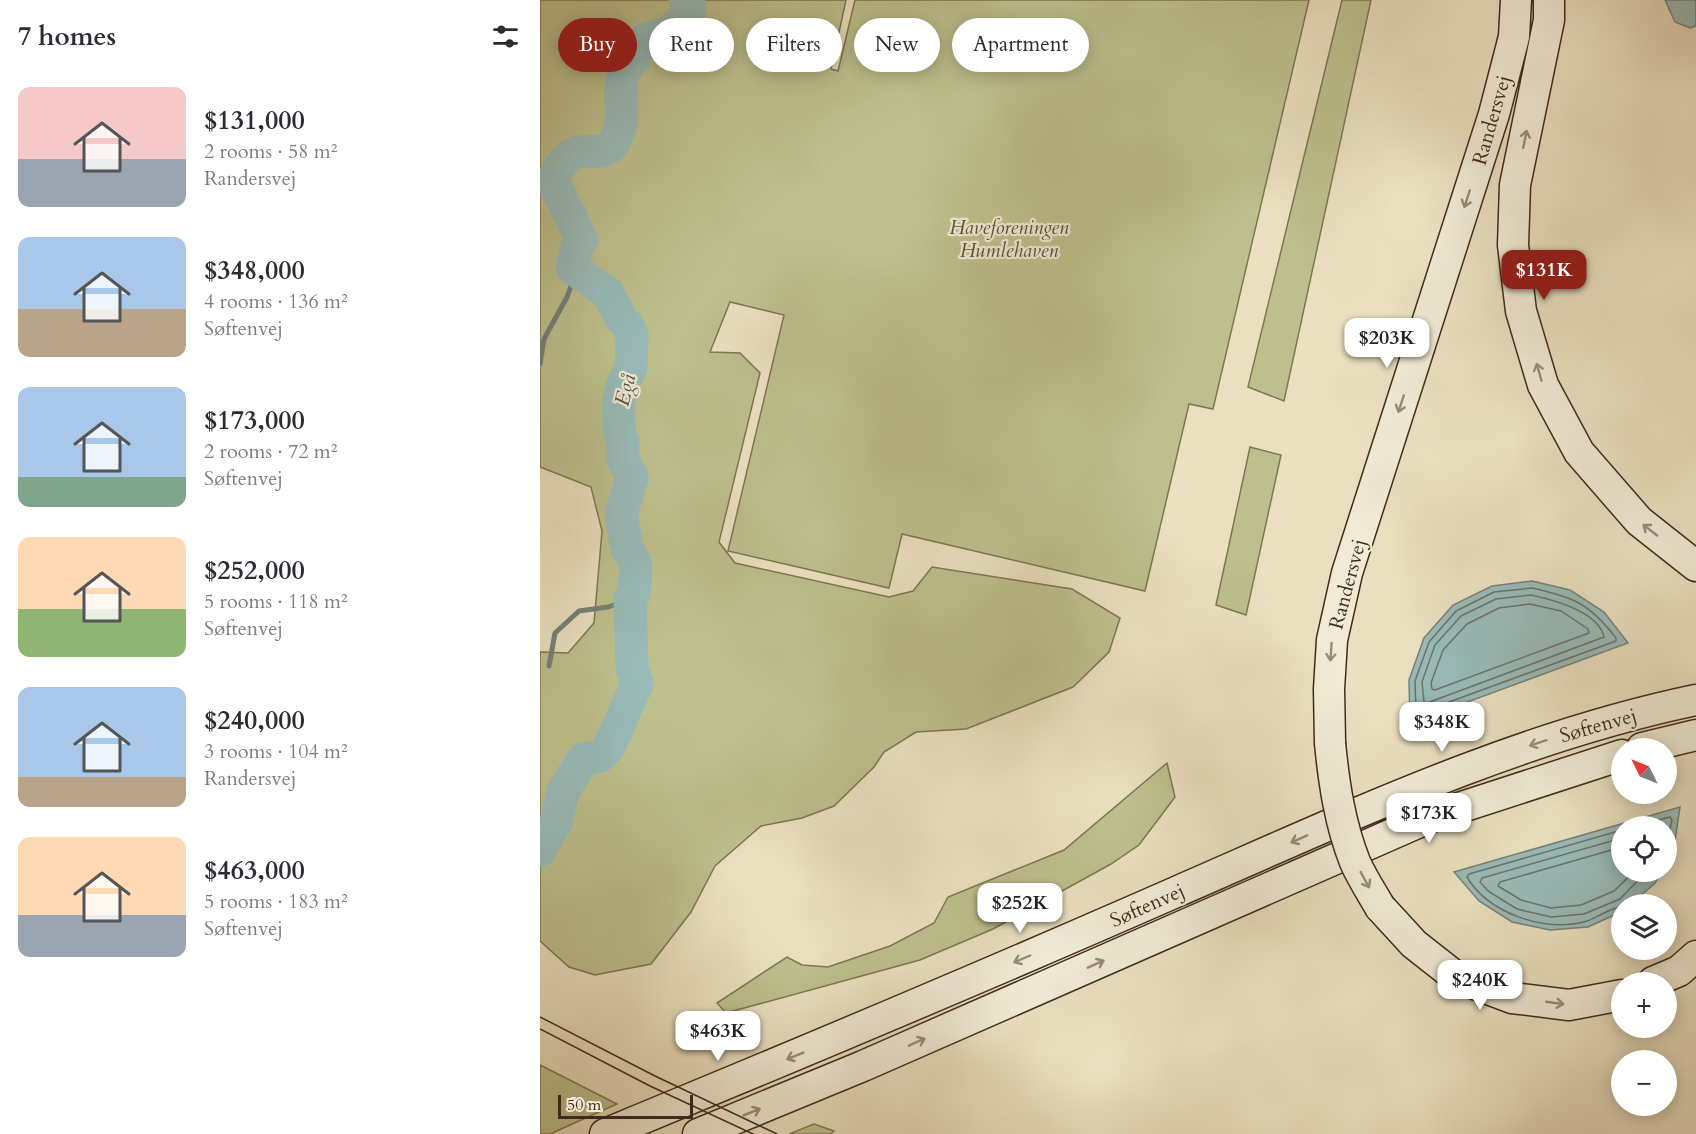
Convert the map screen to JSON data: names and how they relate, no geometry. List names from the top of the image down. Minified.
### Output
{"streets":{"main road":["Randersvej","Søftenvej"]},"water":["Egå"],"parks":["Haveforeningen Humlehaven"],"scale_bar":"50 m","north":"top left","page":{"heading":"7 homes","chip":["Buy","Rent","Filters","New","Apartment"],"list":[{"name":"$131,000","note":"2 rooms · 58 m² · Randersvej"},{"name":"$348,000","note":"4 rooms · 136 m² · Søftenvej"},{"name":"$173,000","note":"2 rooms · 72 m² · Søftenvej"},{"name":"$252,000","note":"5 rooms · 118 m² · Søftenvej"},{"name":"$240,000","note":"3 rooms · 104 m² · Randersvej"},{"name":"$463,000","note":"5 rooms · 183 m² · Søftenvej"}],"price":["$131K","$203K","$348K","$173K","$252K","$240K","$463K"],"map_buttons":["+","−"],"scale":"50 m"}}
